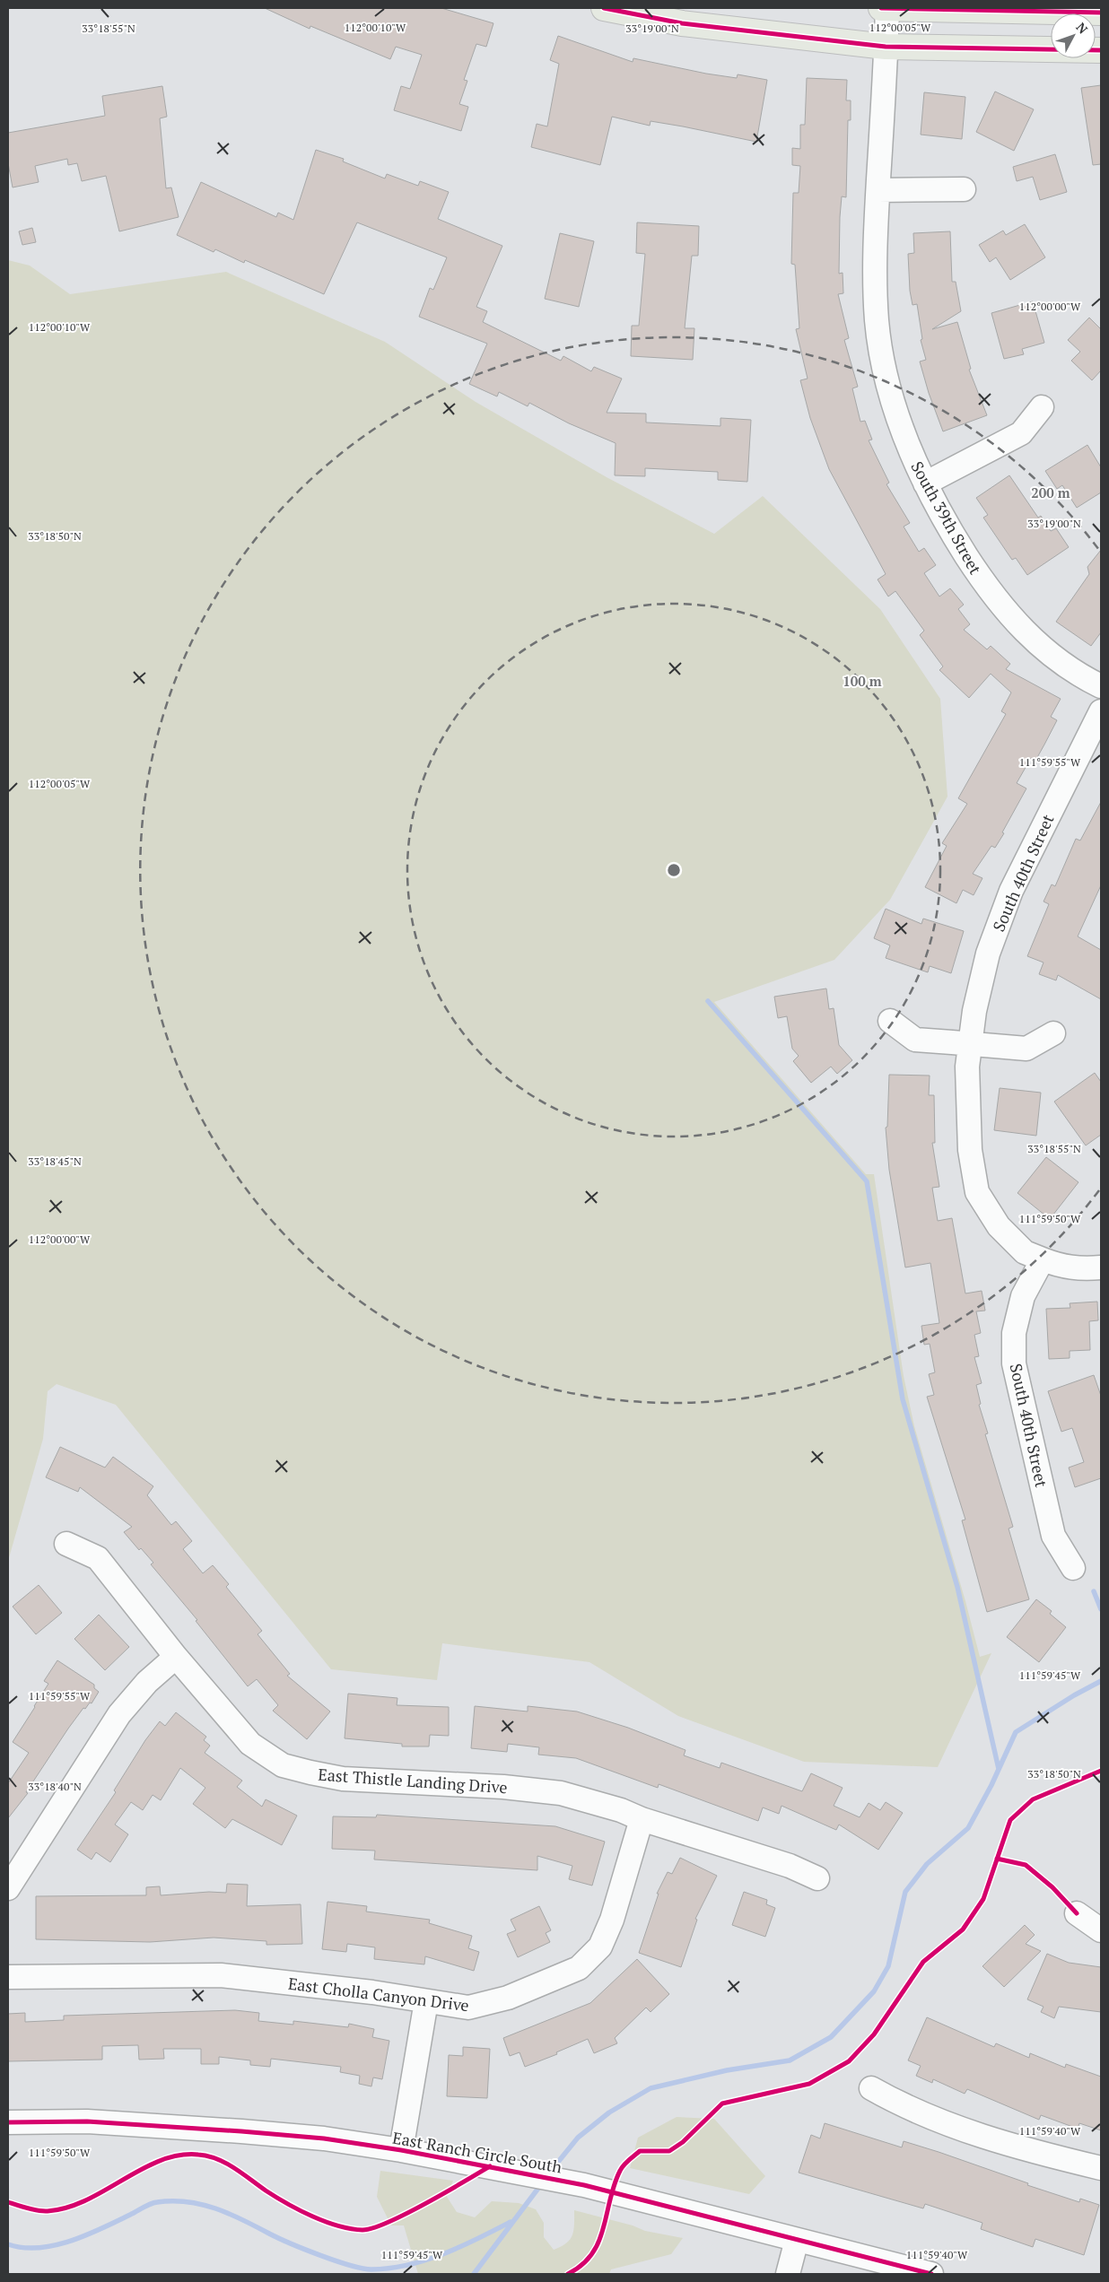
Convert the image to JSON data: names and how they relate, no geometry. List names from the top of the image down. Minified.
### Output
{"streets":{"street":["South 39th Street","South 40th Street","East Thistle Landing Drive","East Cholla Canyon Drive","East Ranch Circle South"]},"crossings":[["East Thistle Landing Drive","East Cholla Canyon Drive"]],"north":"top right","coordinates":["112°00'10\"W","112°00'05\"W","33°18'55\"N","33°19'00\"N","112°00'00\"W","33°18'50\"N","111°59'55\"W","33°18'45\"N","111°59'50\"W","111°59'45\"W","33°18'40\"N","111°59'40\"W"],"rings":["200 m","100 m"]}
